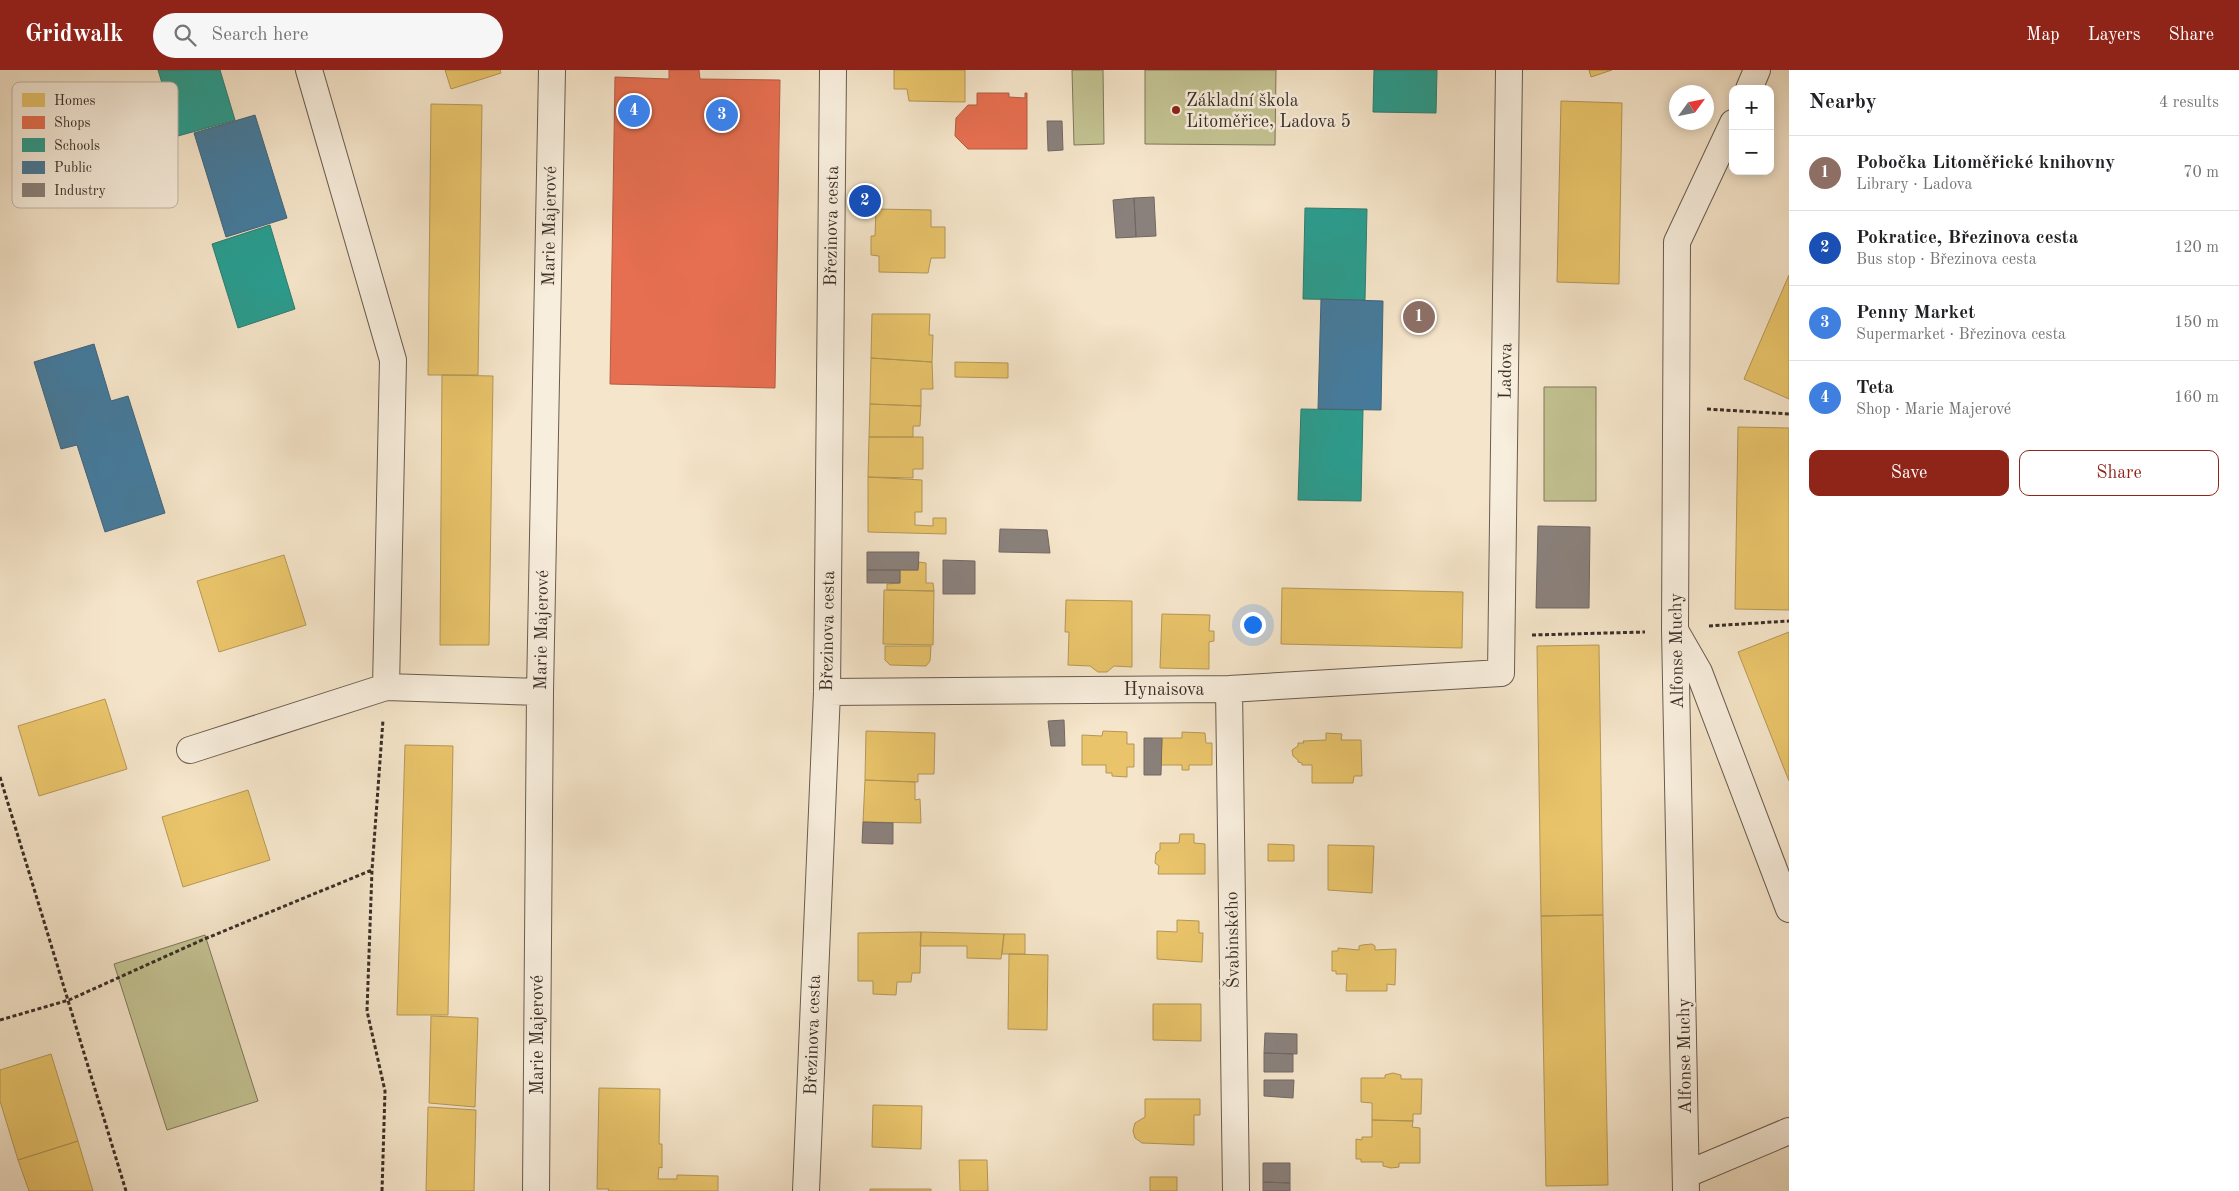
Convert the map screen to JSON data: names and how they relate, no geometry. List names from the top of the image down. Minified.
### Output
{"streets":{"street":["Marie Majerové","Březinova cesta","Ladova","Alfonse Muchy","Hynaisova","Švabinského"]},"crossings":[["Březinova cesta","Hynaisova"],["Ladova","Hynaisova"],["Hynaisova","Švabinského"]],"places":["Základní škola Litoměřice, Ladova 5"],"legend":["Homes","Shops","Schools","Public","Industry"],"north":"top right","page":{"header":"Gridwalk","search":"Search here","nav":["Map","Layers","Share"],"heading":["Nearby","4 results"],"map_buttons":["+","−"],"pins":["4","3","2","1"],"list":[{"mark":"1","name":"Pobočka Litoměřické knihovny","note":"Library · Ladova","value":"70 m"},{"mark":"2","name":"Pokratice, Březinova cesta","note":"Bus stop · Březinova cesta","value":"120 m"},{"mark":"3","name":"Penny Market","note":"Supermarket · Březinova cesta","value":"150 m"},{"mark":"4","name":"Teta","note":"Shop · Marie Majerové","value":"160 m"}],"buttons":["Save","Share"]}}
